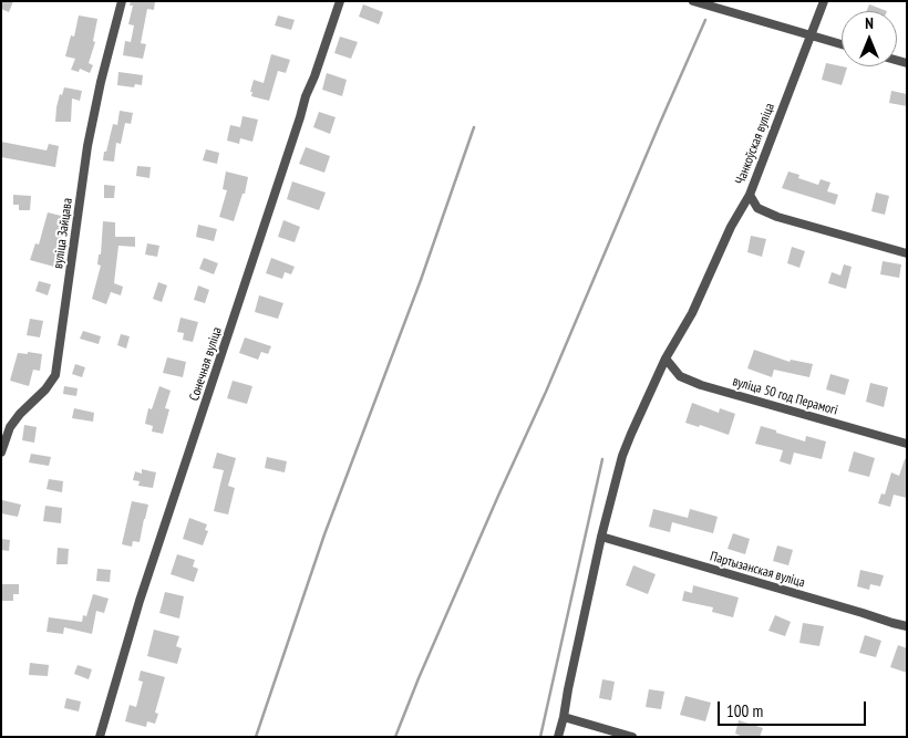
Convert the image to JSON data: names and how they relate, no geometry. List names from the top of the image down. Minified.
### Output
{"streets":{"street":["Чанкоўская вуліца","вуліца Зайцава","Сонечная вуліца","вуліца 50 год Перамогі","Партызанская вуліца"]},"scale_bar":"100 m","north":"top"}
